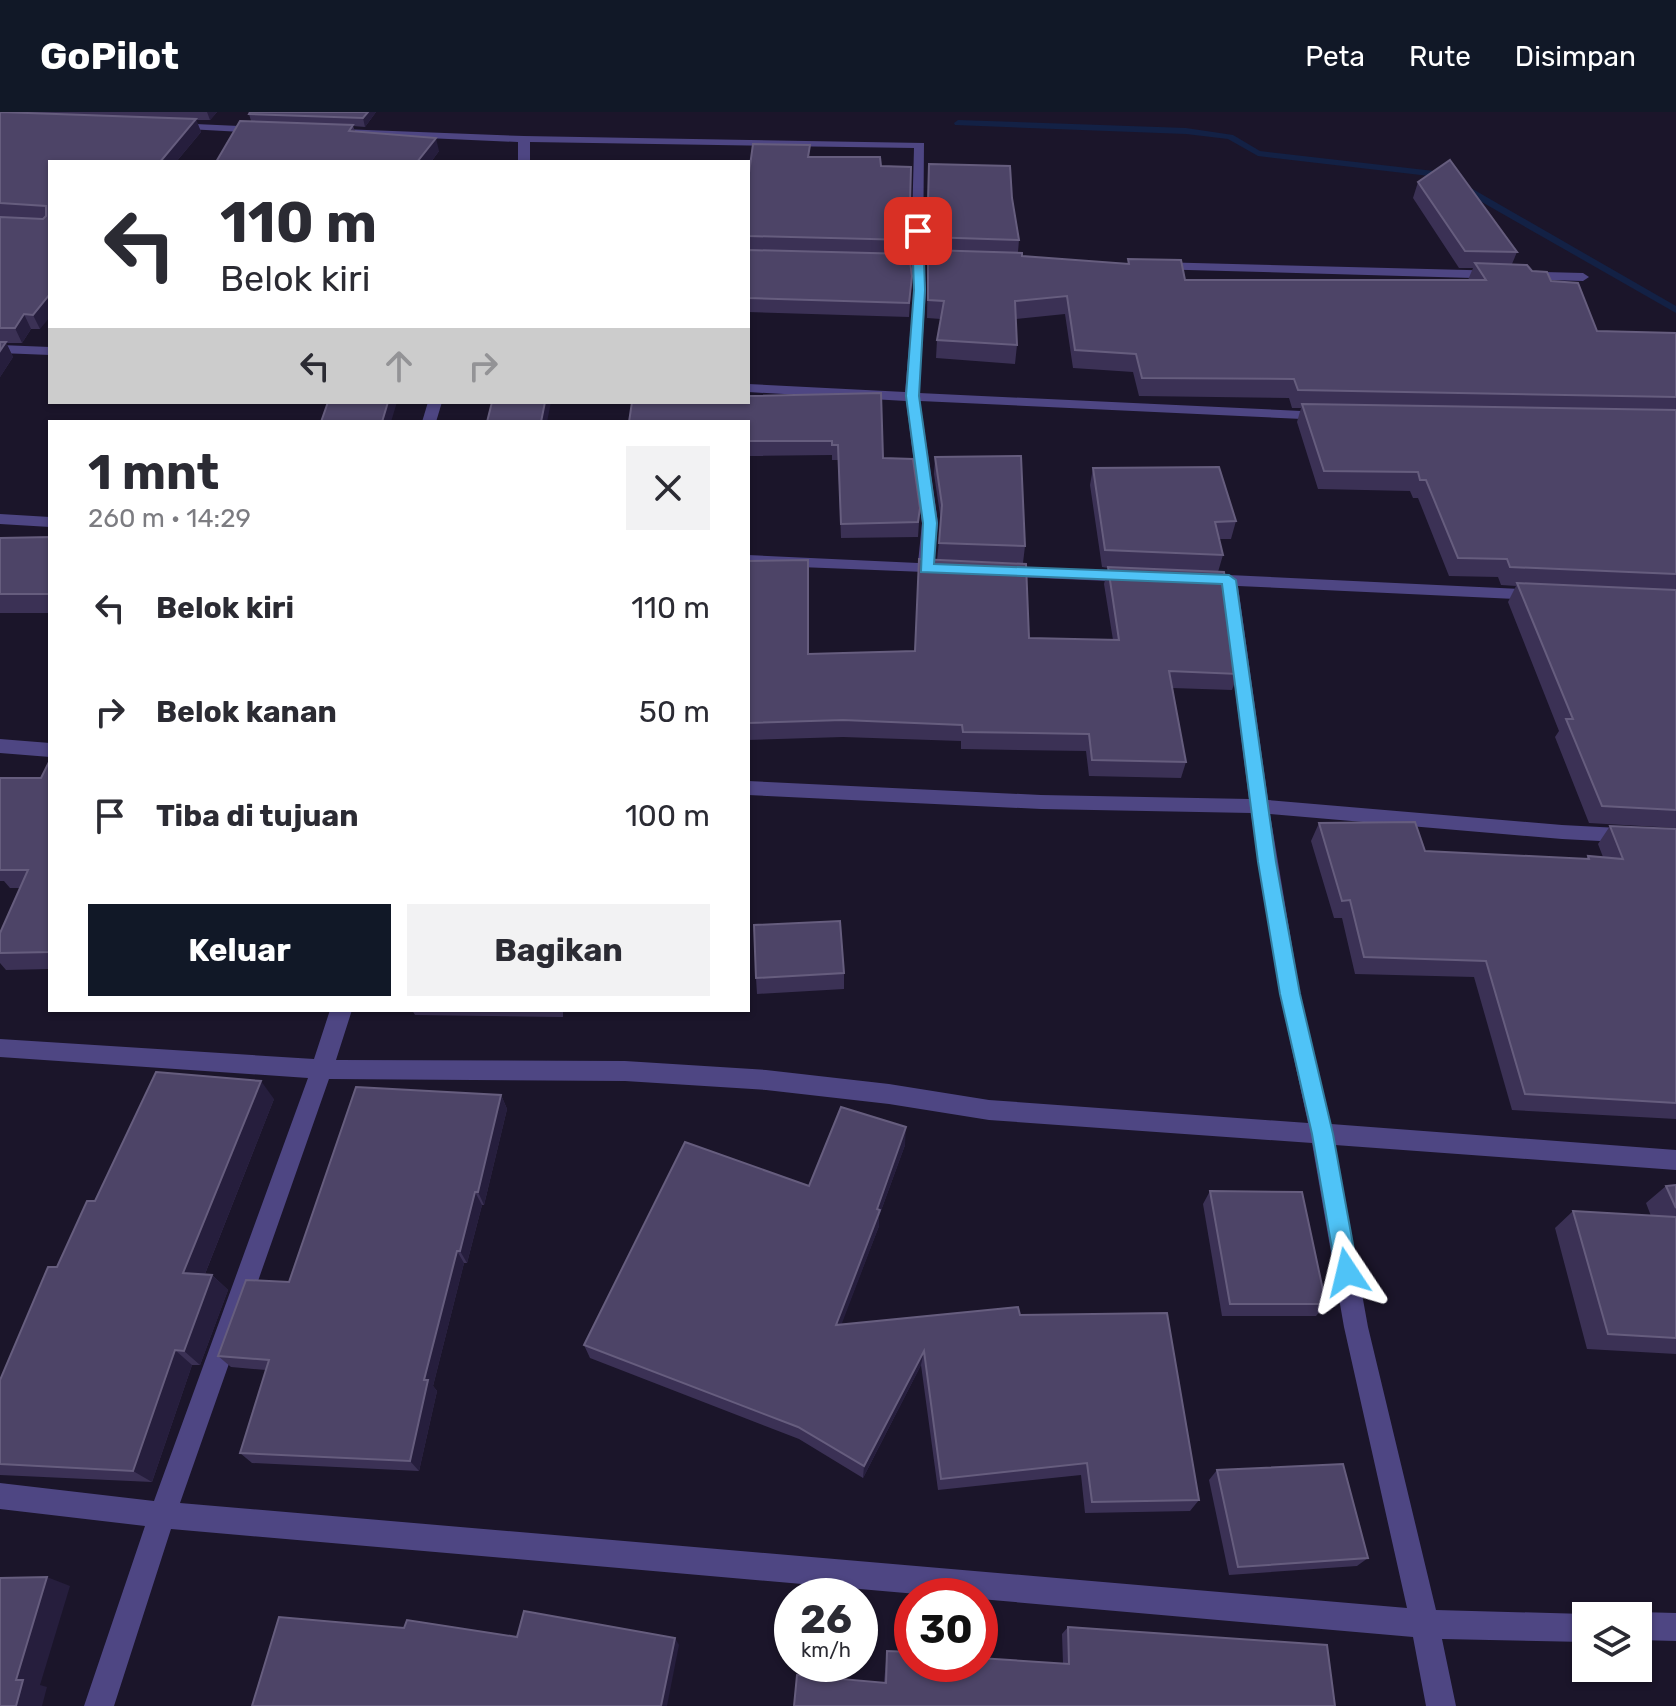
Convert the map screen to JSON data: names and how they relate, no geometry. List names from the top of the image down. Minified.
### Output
{"page":{"header":"GoPilot","nav":["Peta","Rute","Disimpan"],"turn":["110 m","Belok kiri"],"heading":["1 mnt","260 m · 14:29"],"list":[{"name":"Belok kiri","value":"110 m"},{"name":"Belok kanan","value":"50 m"},{"name":"Tiba di tujuan","value":"100 m"}],"buttons":["Keluar","Bagikan"],"speed":"26 km/h","limit":"30"}}
